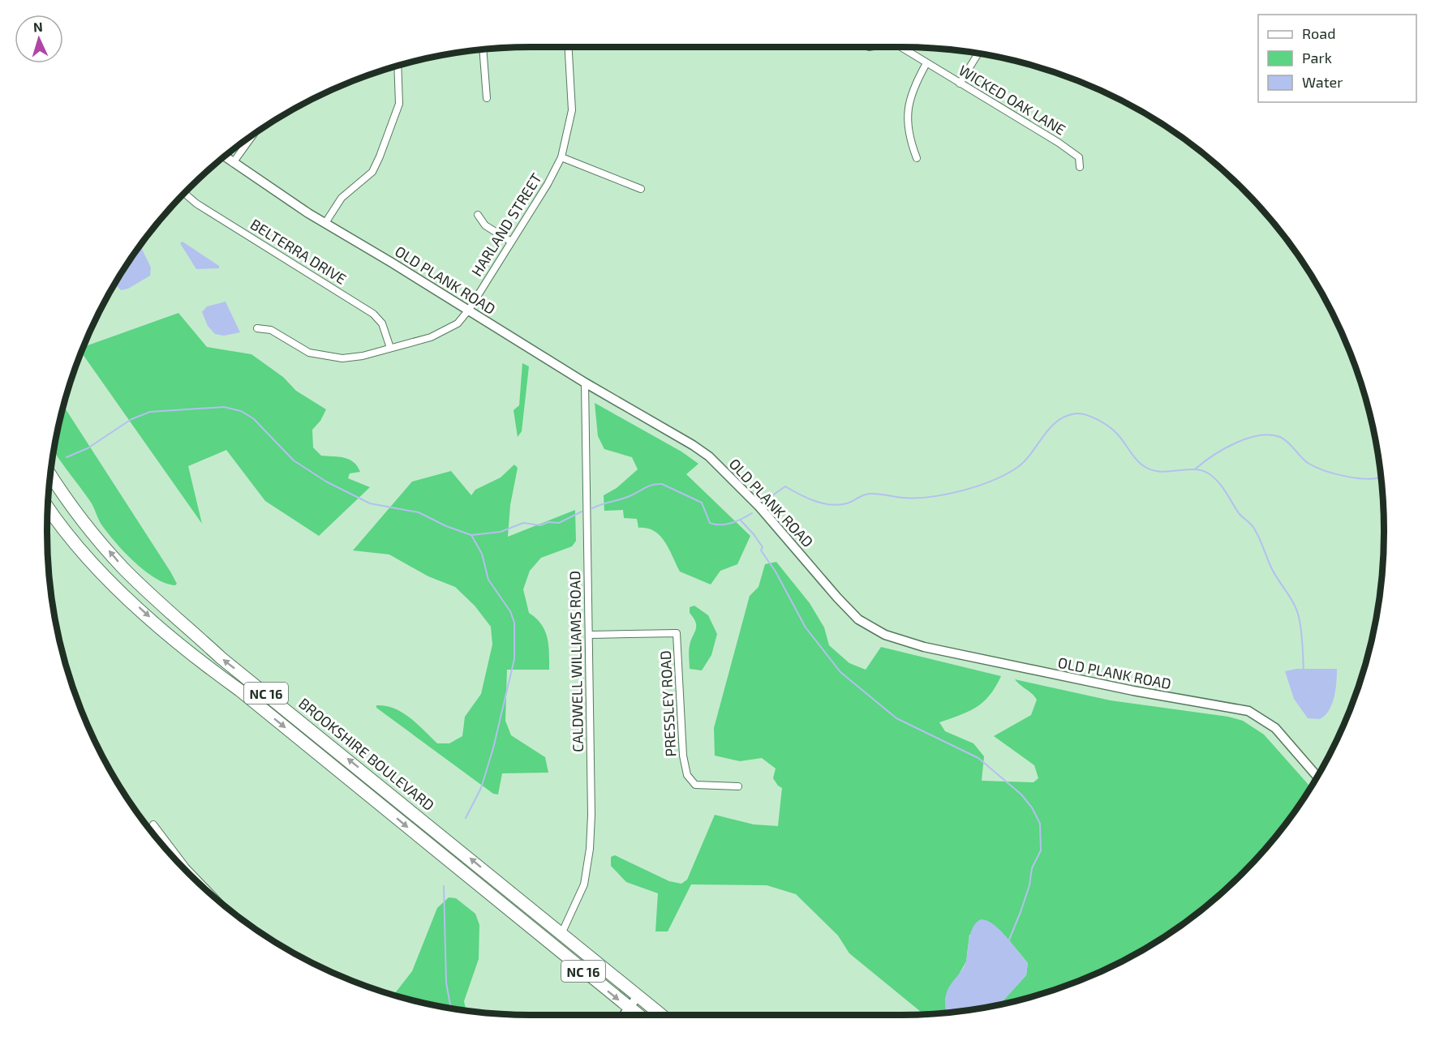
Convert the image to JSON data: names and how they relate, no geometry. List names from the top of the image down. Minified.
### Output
{"streets":{"highway":["NC 16","BROOKSHIRE BOULEVARD"],"street":["WICKED OAK LANE","HARLAND STREET","BELTERRA DRIVE","OLD PLANK ROAD","CALDWELL WILLIAMS ROAD","PRESSLEY ROAD"]},"crossings":[["HARLAND STREET","BELTERRA DRIVE"],["HARLAND STREET","OLD PLANK ROAD"],["OLD PLANK ROAD","CALDWELL WILLIAMS ROAD"],["CALDWELL WILLIAMS ROAD","PRESSLEY ROAD"],["CALDWELL WILLIAMS ROAD","BROOKSHIRE BOULEVARD"]],"legend":["Road","Park","Water"],"north":"top"}
